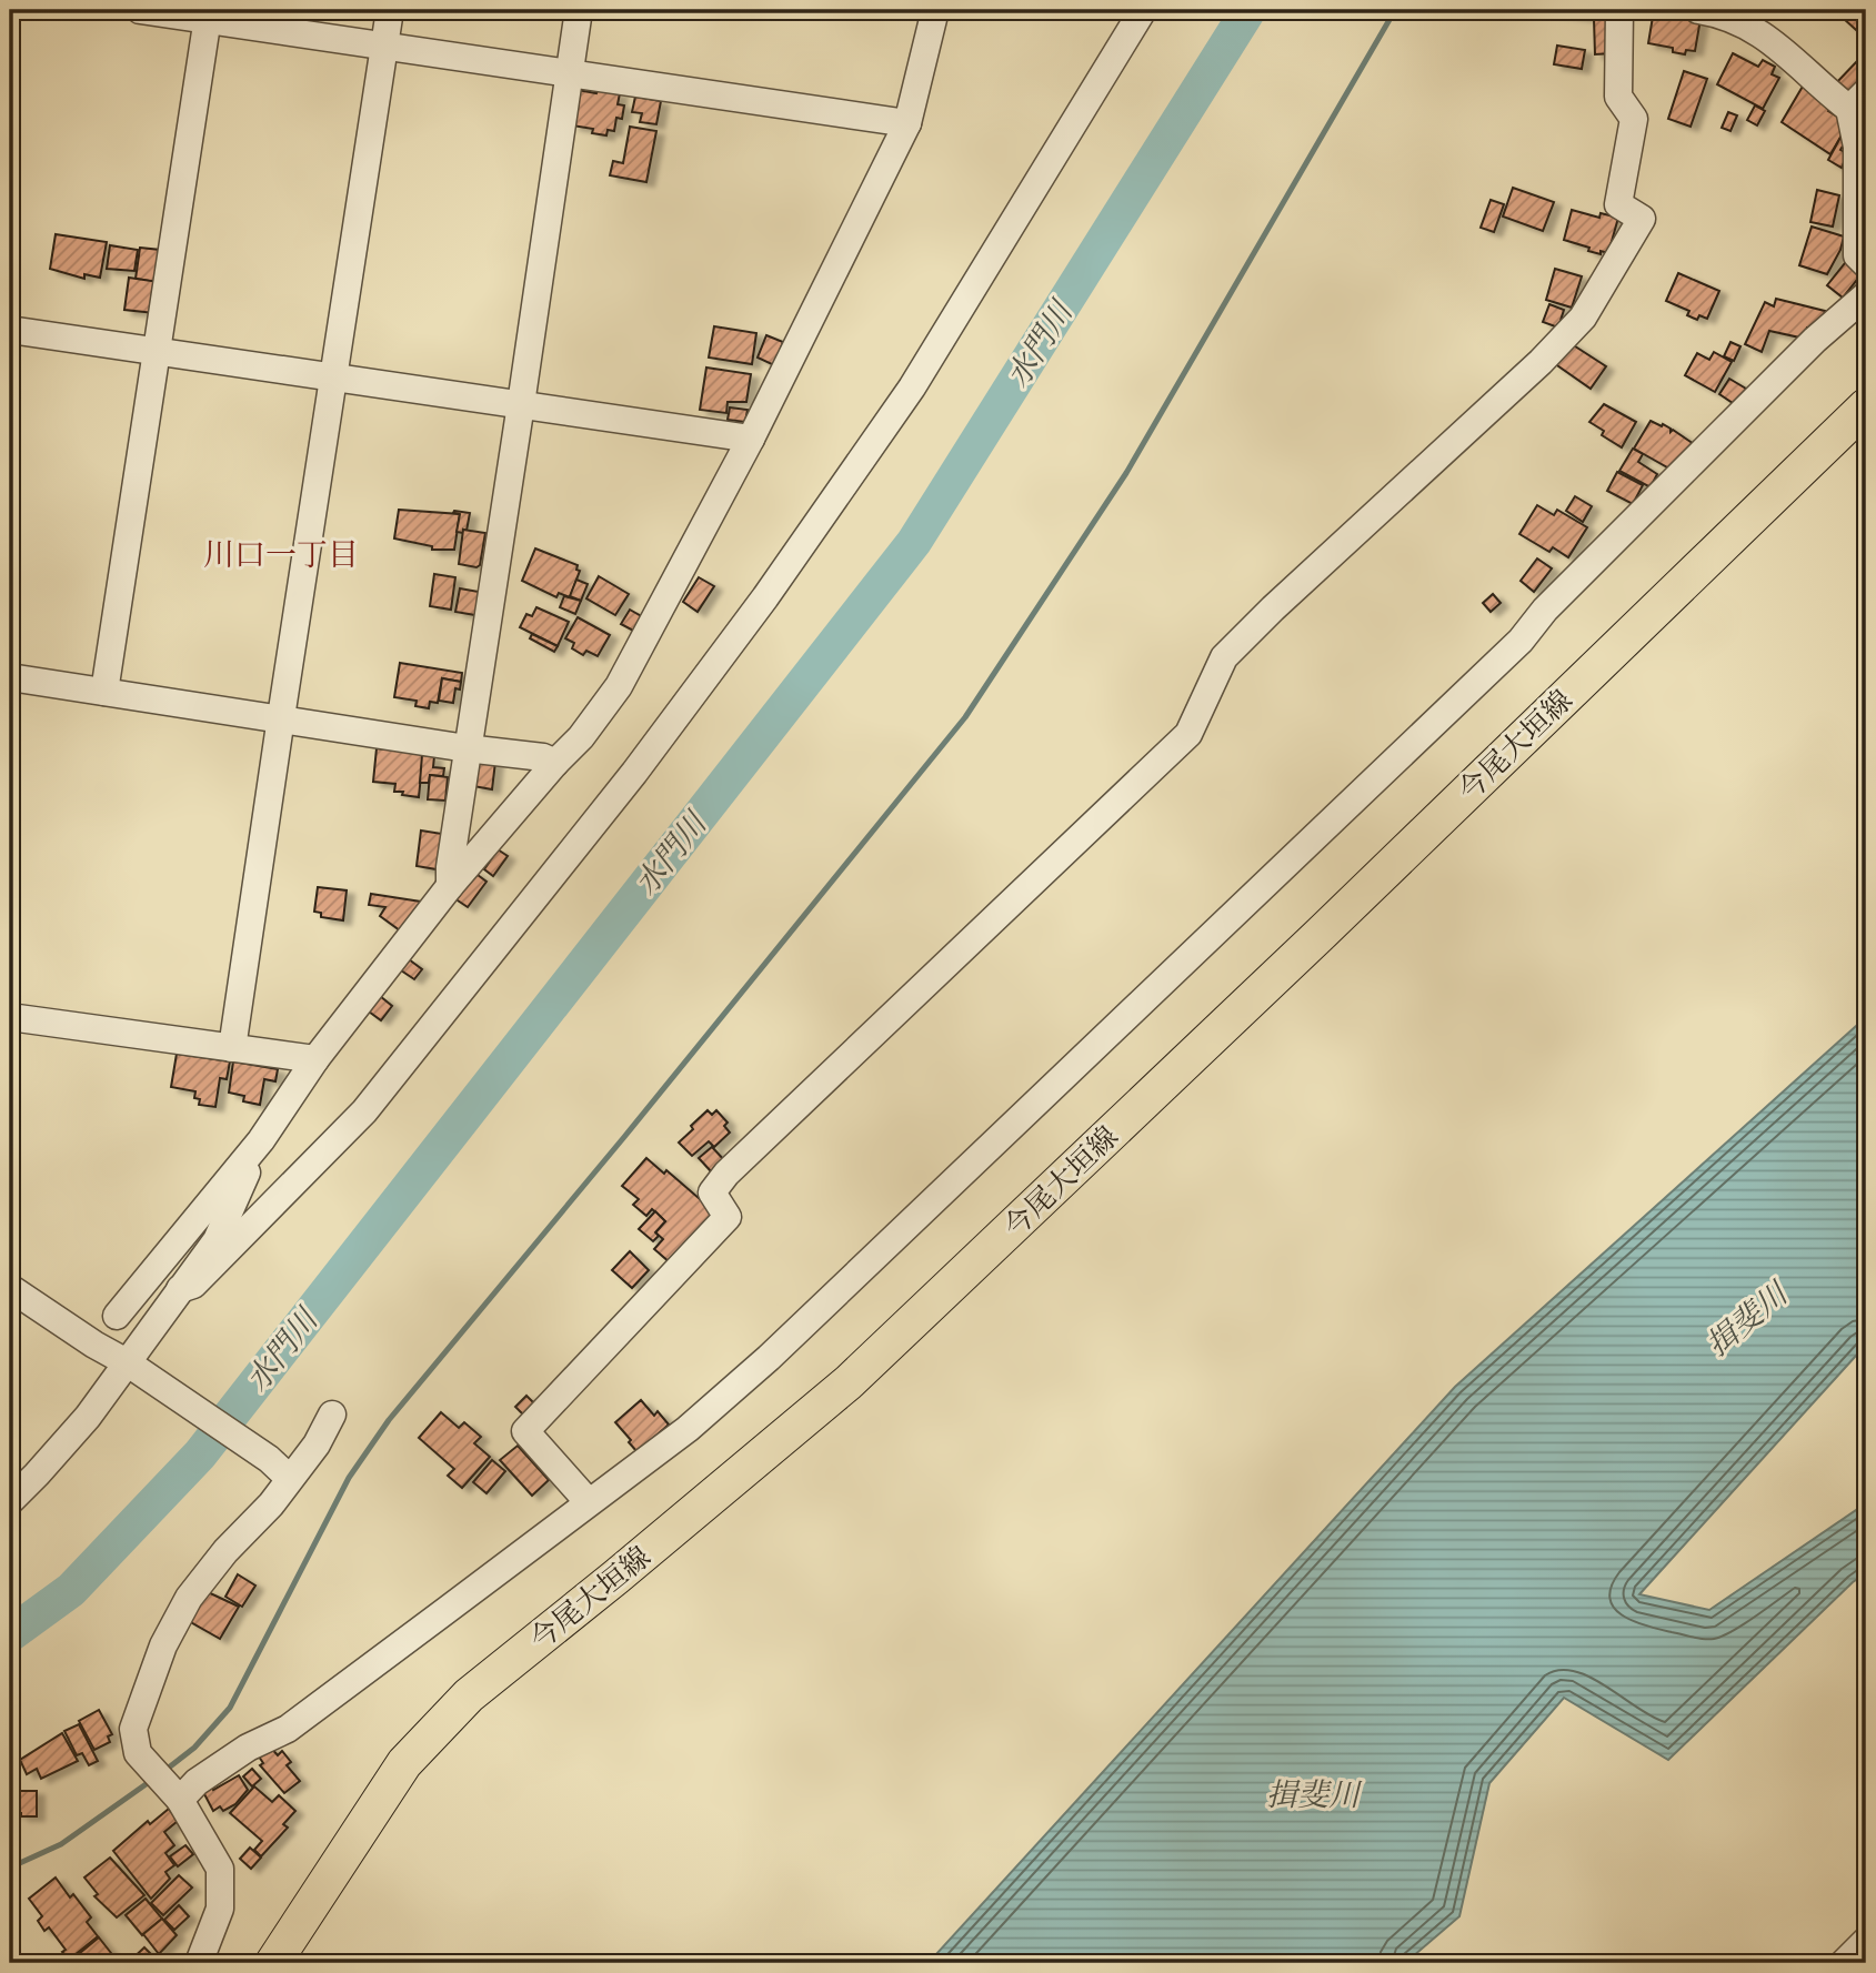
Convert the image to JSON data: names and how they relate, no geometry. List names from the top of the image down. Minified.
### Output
{"streets":{"main road":["今尾大垣線"]},"districts":["川口一丁目"],"water":["水門川","揖斐川"]}
